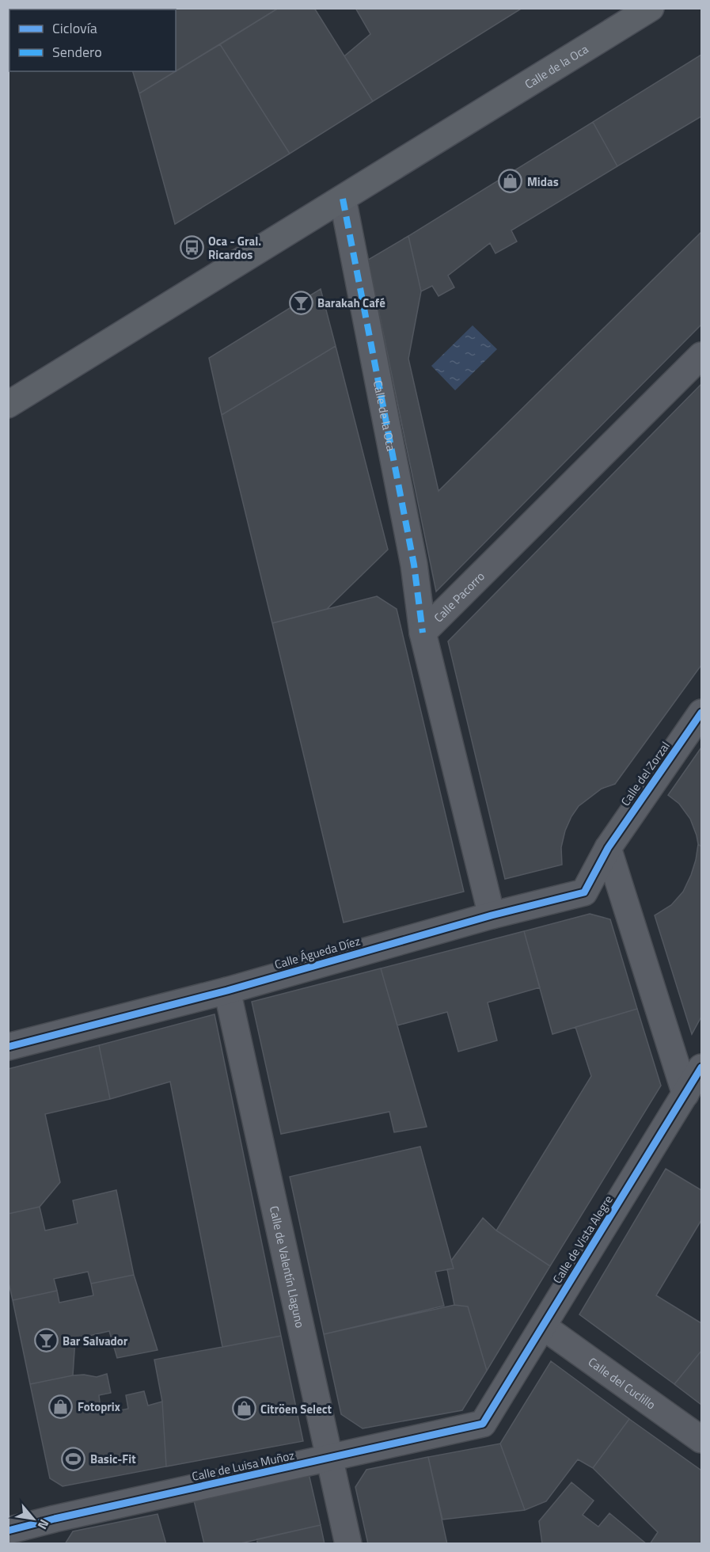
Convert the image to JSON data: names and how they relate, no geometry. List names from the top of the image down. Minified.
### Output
{"streets":{"main road":["Calle de la Oca"],"street":["Calle Pacorro","Calle del Zorzal","Calle Águeda Díez","Calle de Vista Alegre","Calle de Valentín Llaguno","Calle del Cuclillo","Calle de Luisa Muñoz"]},"crossings":[["Calle de la Oca","Calle Pacorro"],["Calle del Zorzal","Calle Águeda Díez"],["Calle Águeda Díez","Calle de Valentín Llaguno"],["Calle de Vista Alegre","Calle del Cuclillo"],["Calle de Vista Alegre","Calle de Luisa Muñoz"],["Calle de Valentín Llaguno","Calle de Luisa Muñoz"]],"places":{"shop":["Midas","Fotoprix","Citröen Select"],"bus stop":["Oca - Gral. Ricardos"],"bar":["Barakah Café","Bar Salvador"],"sports":["Basic-Fit"]},"legend":["Ciclovía","Sendero"],"north":"bottom right"}
